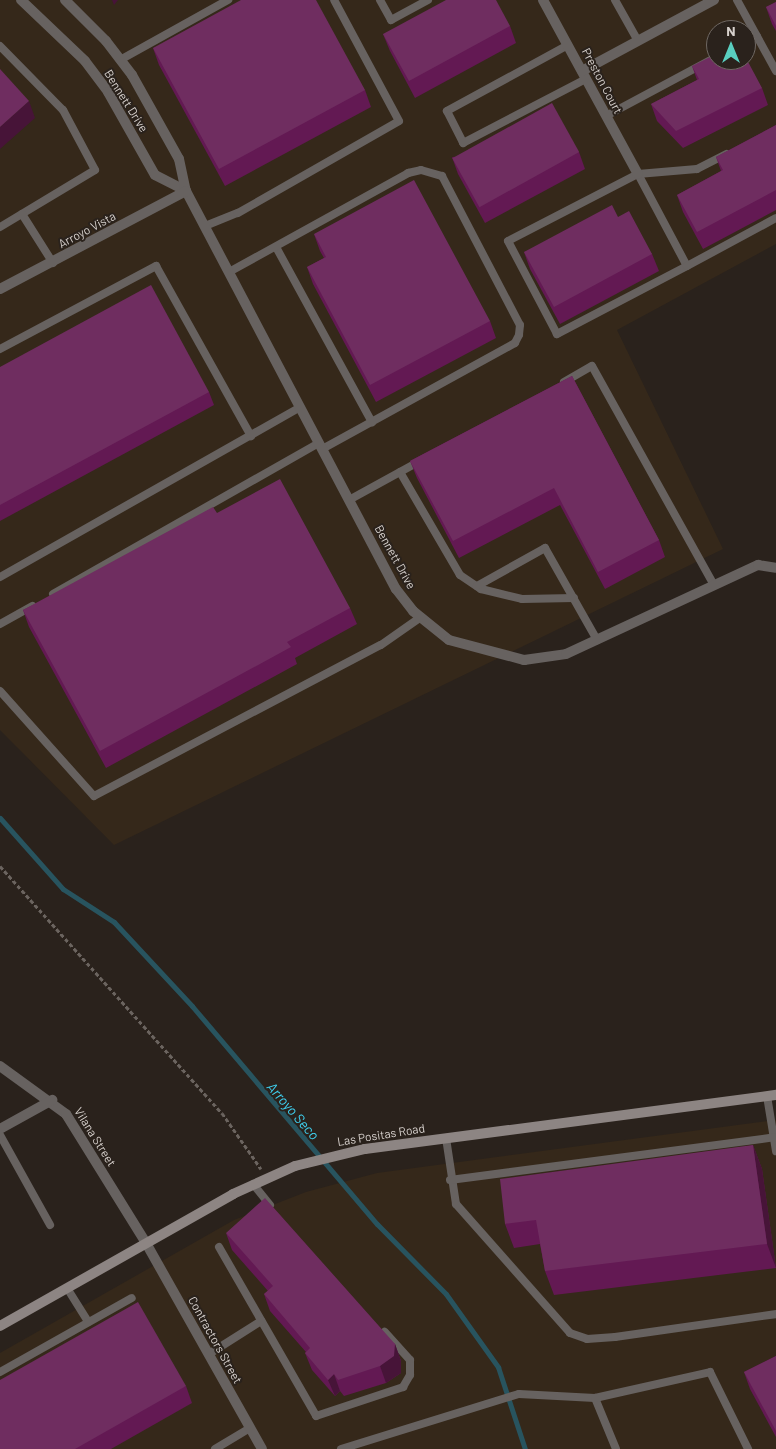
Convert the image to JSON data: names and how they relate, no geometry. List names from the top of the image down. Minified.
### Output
{"streets":{"main road":["Las Positas Road"],"street":["Preston Court","Bennett Drive","Arroyo Vista","Vilana Street","Contractors Street"]},"crossings":[["Bennett Drive","Arroyo Vista"],["Las Positas Road","Vilana Street"],["Las Positas Road","Contractors Street"],["Vilana Street","Contractors Street"]],"water":["Arroyo Seco"],"north":"top"}
